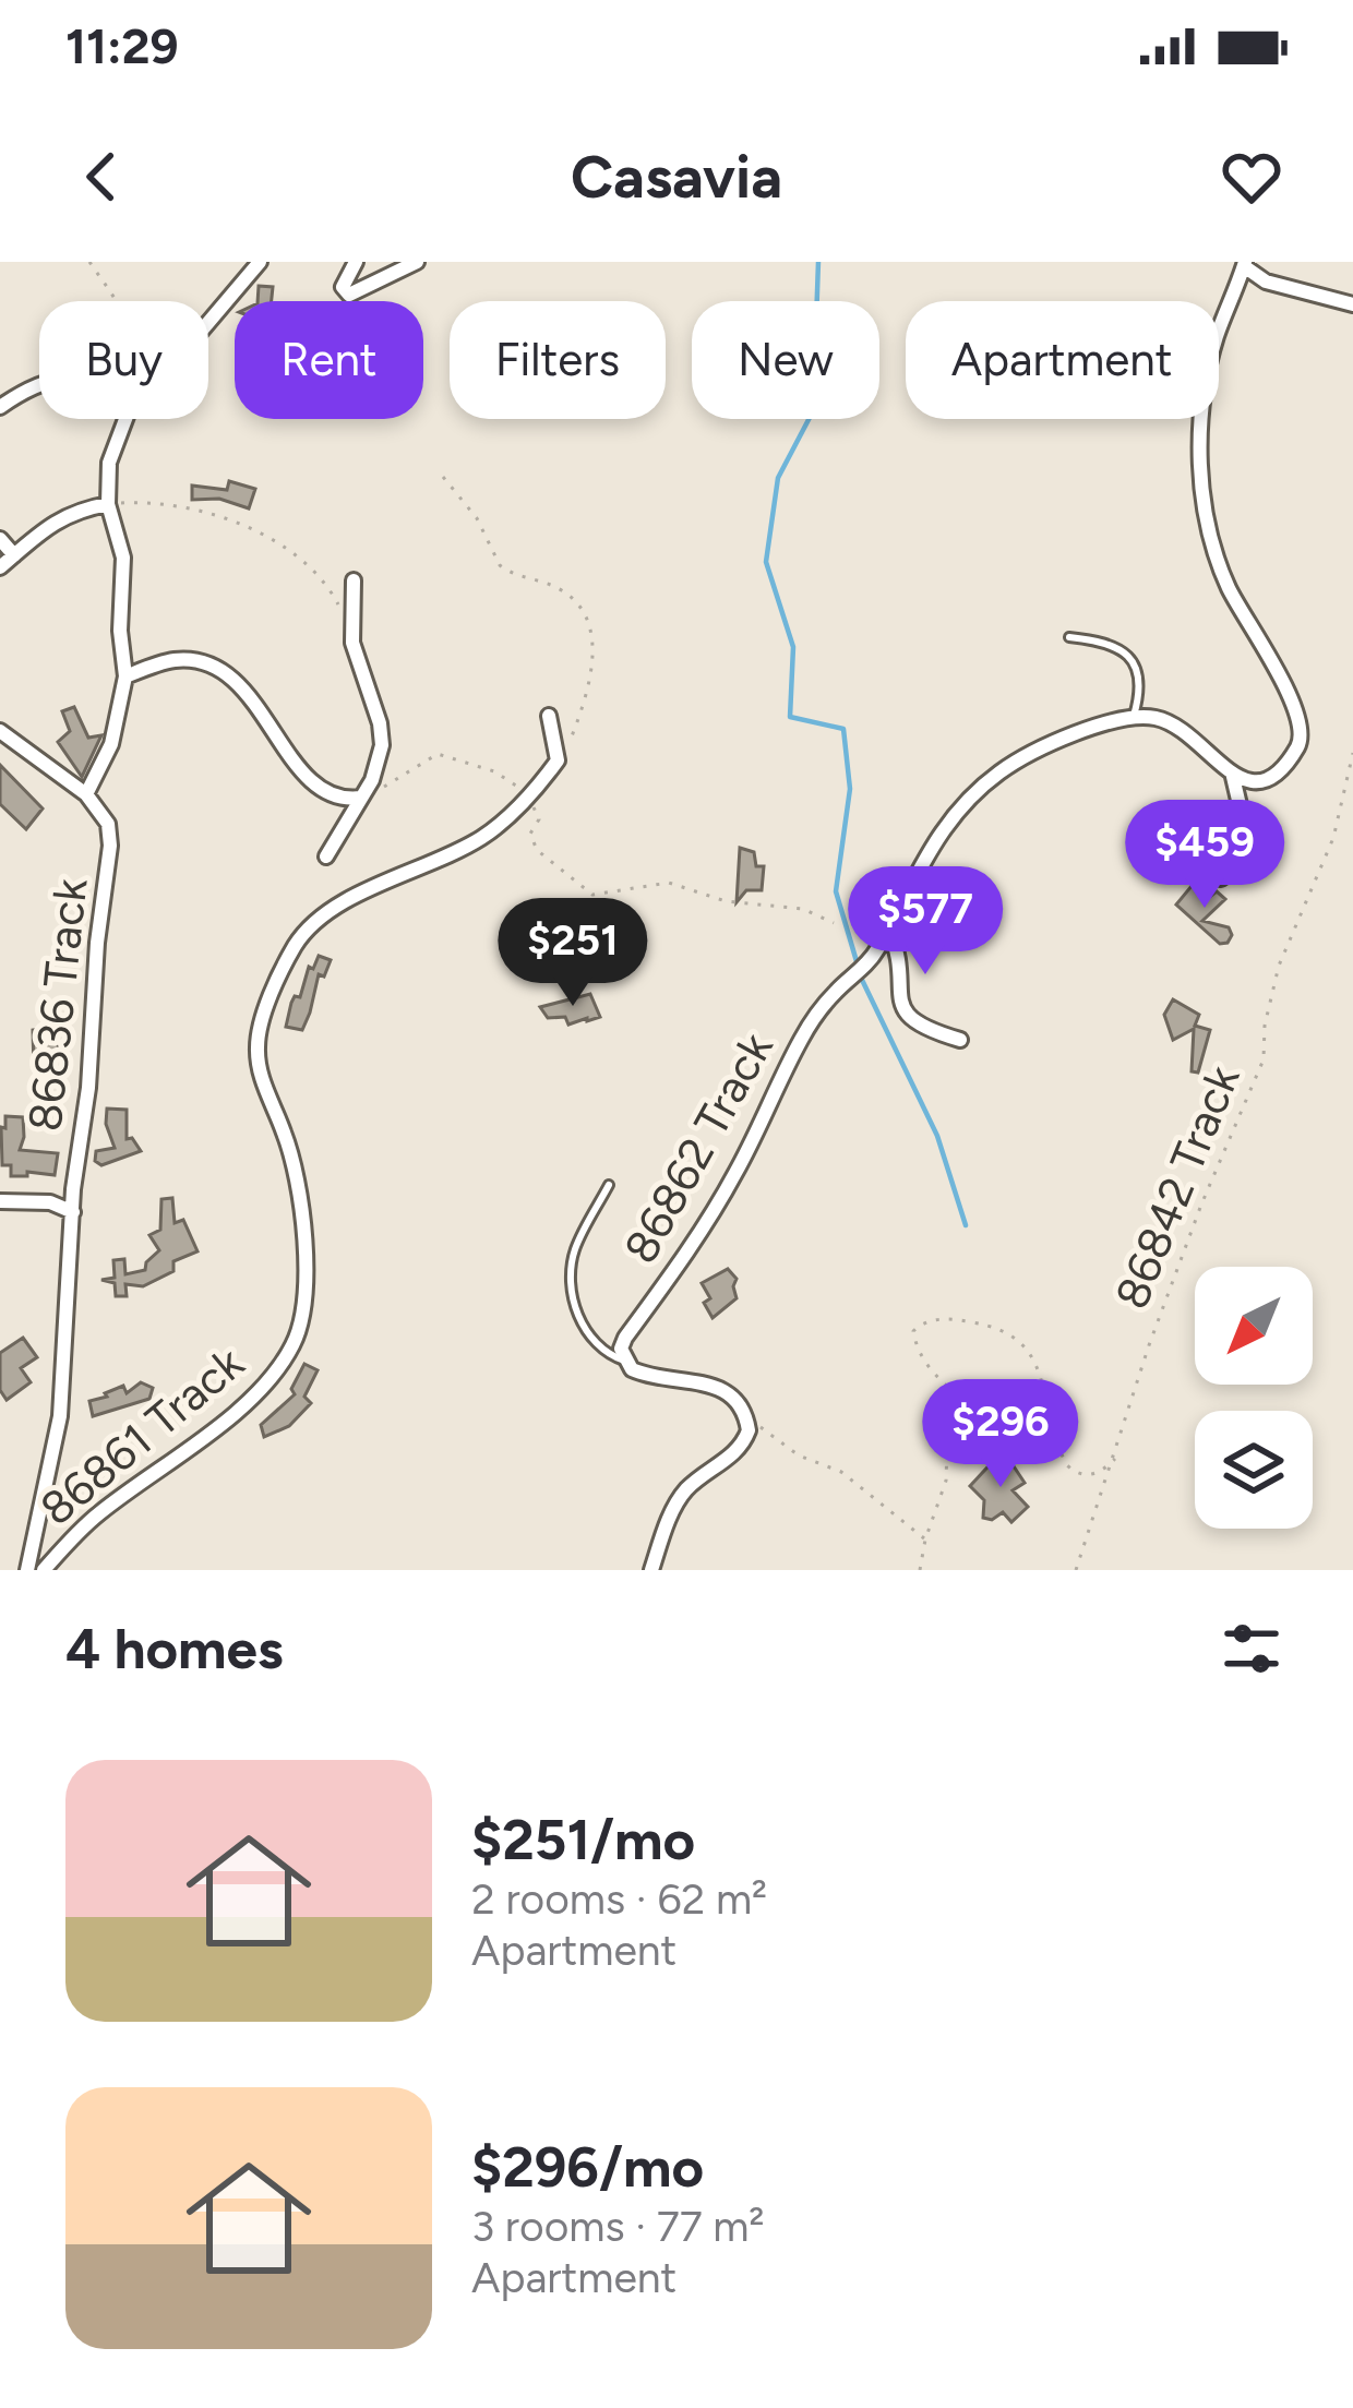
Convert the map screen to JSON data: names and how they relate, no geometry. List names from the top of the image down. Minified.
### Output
{"streets":{"street":["86836 Track","86862 Track","86861 Track"],"path":["86842 Track"]},"north":"bottom left","page":{"status":"11:29","header":"Casavia","chip":["Buy","Rent","Filters","New","Apartment"],"price":["$459","$577","$251","$296"],"heading":"4 homes","list":[{"name":"$251/mo","note":"2 rooms · 62 m² · Apartment"},{"name":"$296/mo","note":"3 rooms · 77 m² · Apartment"}]}}
